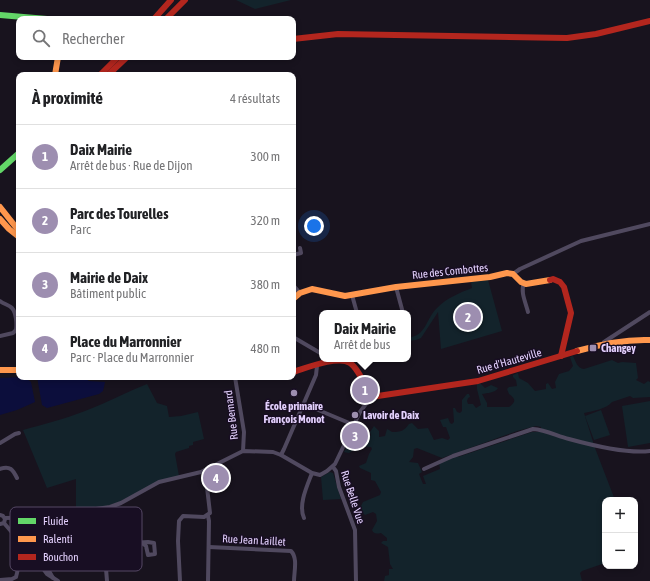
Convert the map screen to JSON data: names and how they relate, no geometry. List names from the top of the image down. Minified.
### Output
{"streets":{"main road":["Rue des Combottes","Rue d'Hauteville"],"street":["Rue Bernard","Rue Belle Vue","Rue Jean Laillet"]},"places":{"transit":["Changey"],"other":["École primaire François Monot","Lavoir de Daix"]},"legend":["Fluide","Ralenti","Bouchon"],"page":{"search":"Rechercher","heading":["À proximité","4 résultats"],"list":[{"mark":"1","name":"Daix Mairie","note":"Arrêt de bus · Rue de Dijon","value":"300 m"},{"mark":"2","name":"Parc des Tourelles","note":"Parc","value":"320 m"},{"mark":"3","name":"Mairie de Daix","note":"Bâtiment public","value":"380 m"},{"mark":"4","name":"Place du Marronnier","note":"Parc · Place du Marronnier","value":"480 m"}],"pins":["2","1","3","4"],"popup":["Daix Mairie","Arrêt de bus"],"map_buttons":["+","−"]}}
